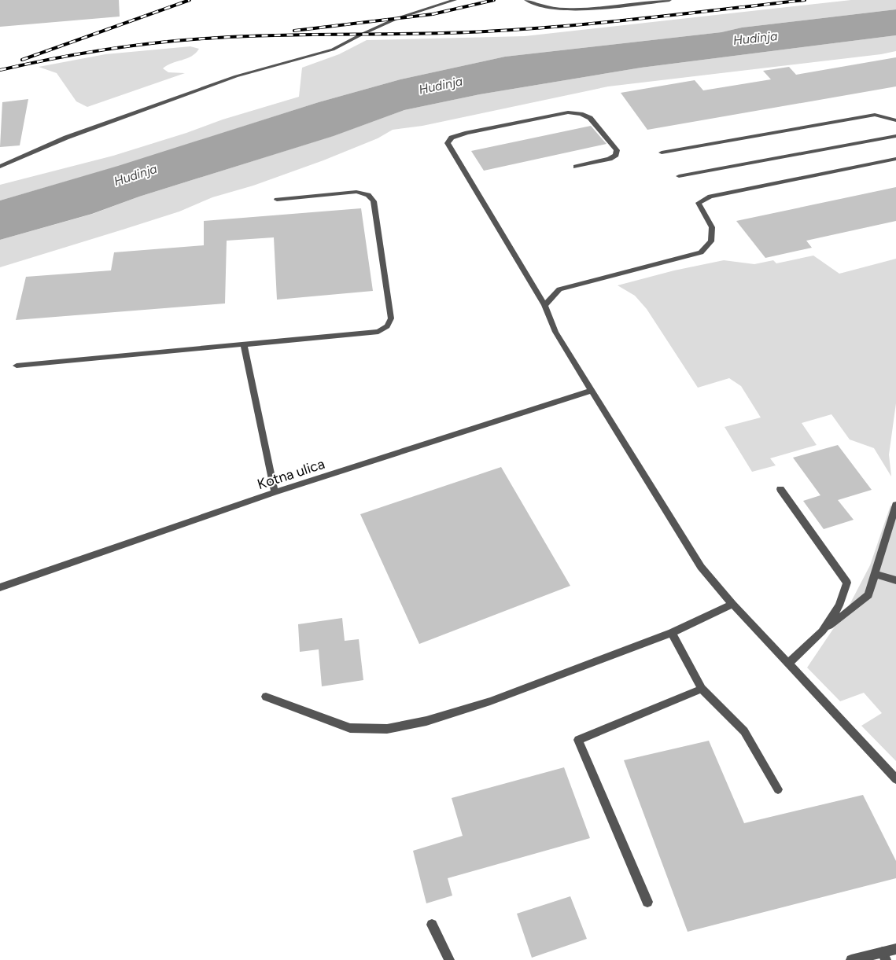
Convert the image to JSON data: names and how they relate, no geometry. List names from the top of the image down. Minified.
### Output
{"streets":{"street":["Kotna ulica"]},"water":["Hudinja"]}
